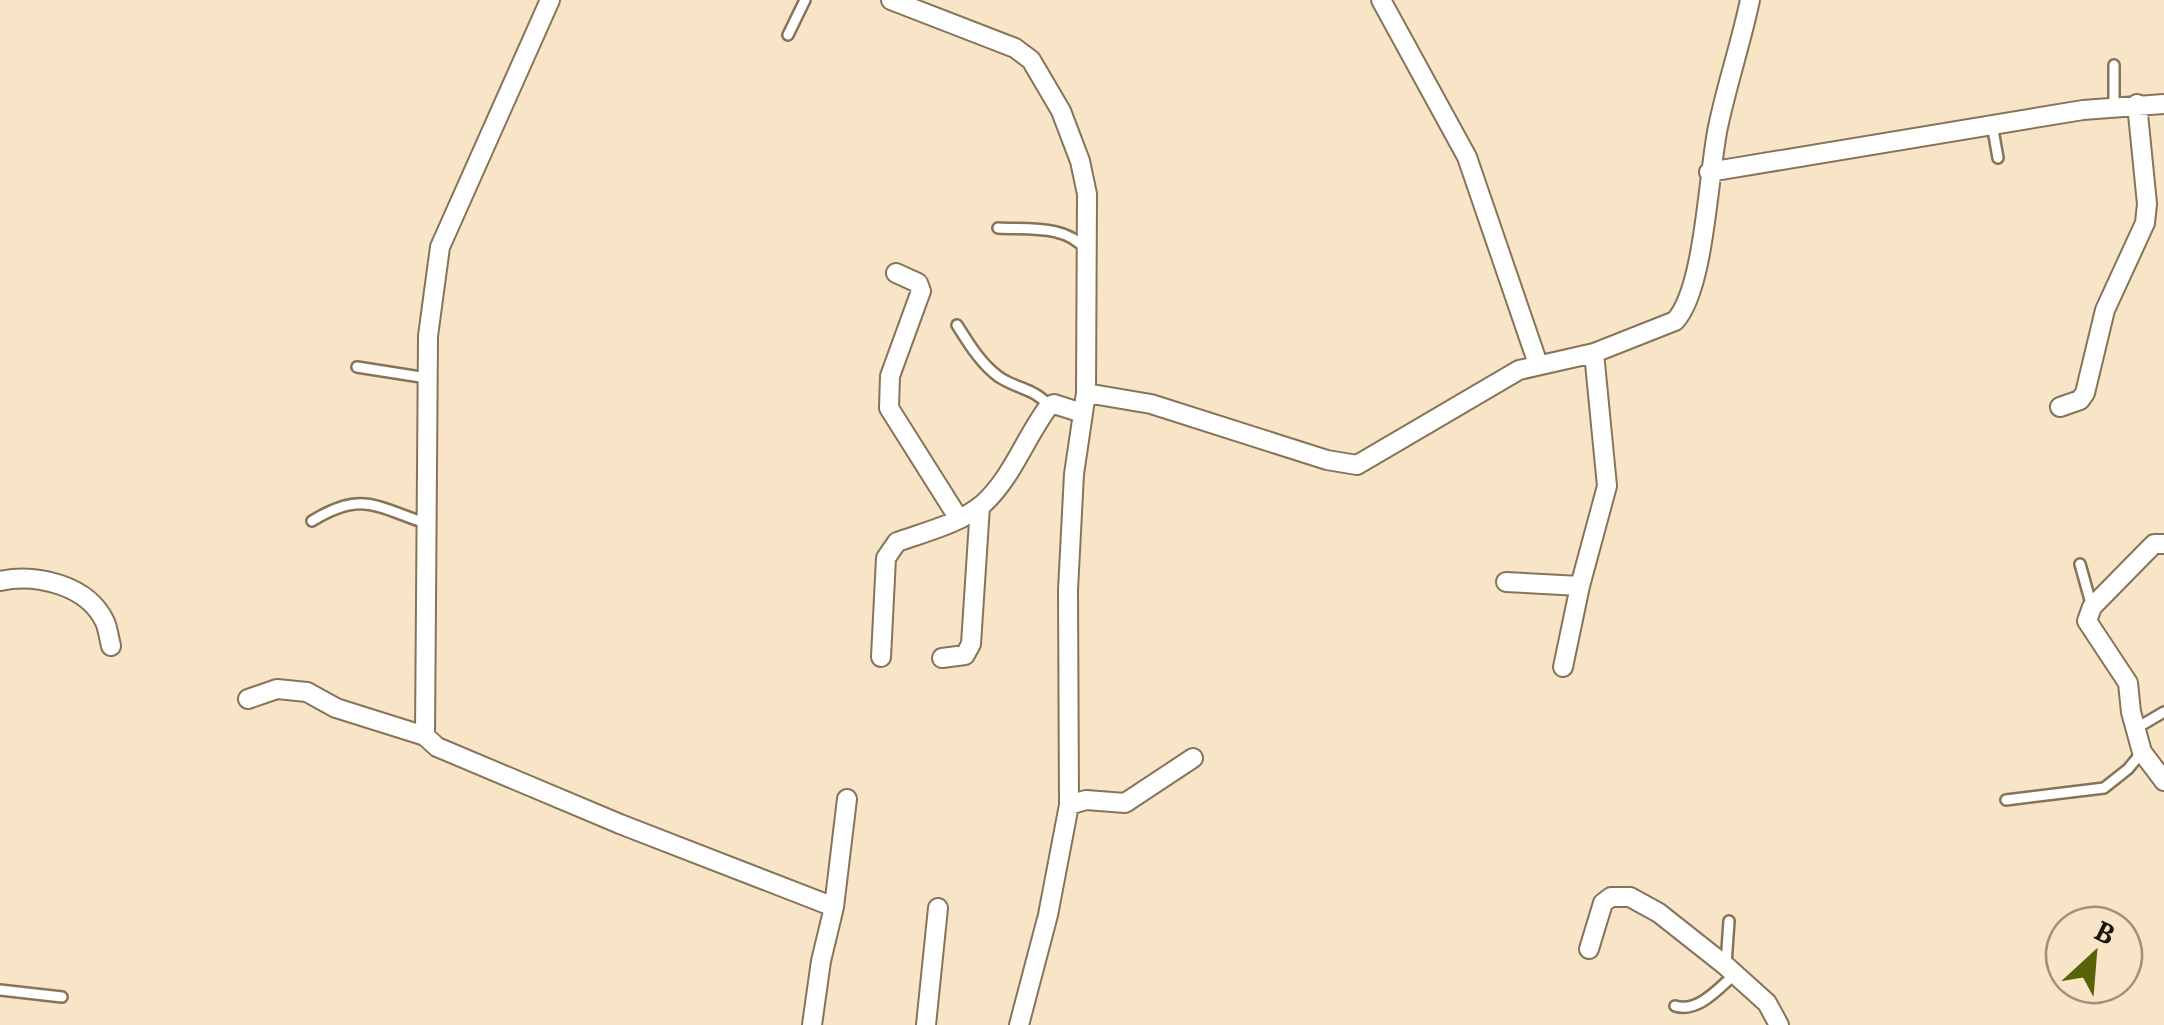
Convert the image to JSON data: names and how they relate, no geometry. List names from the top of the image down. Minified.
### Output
{"north":"top right"}
